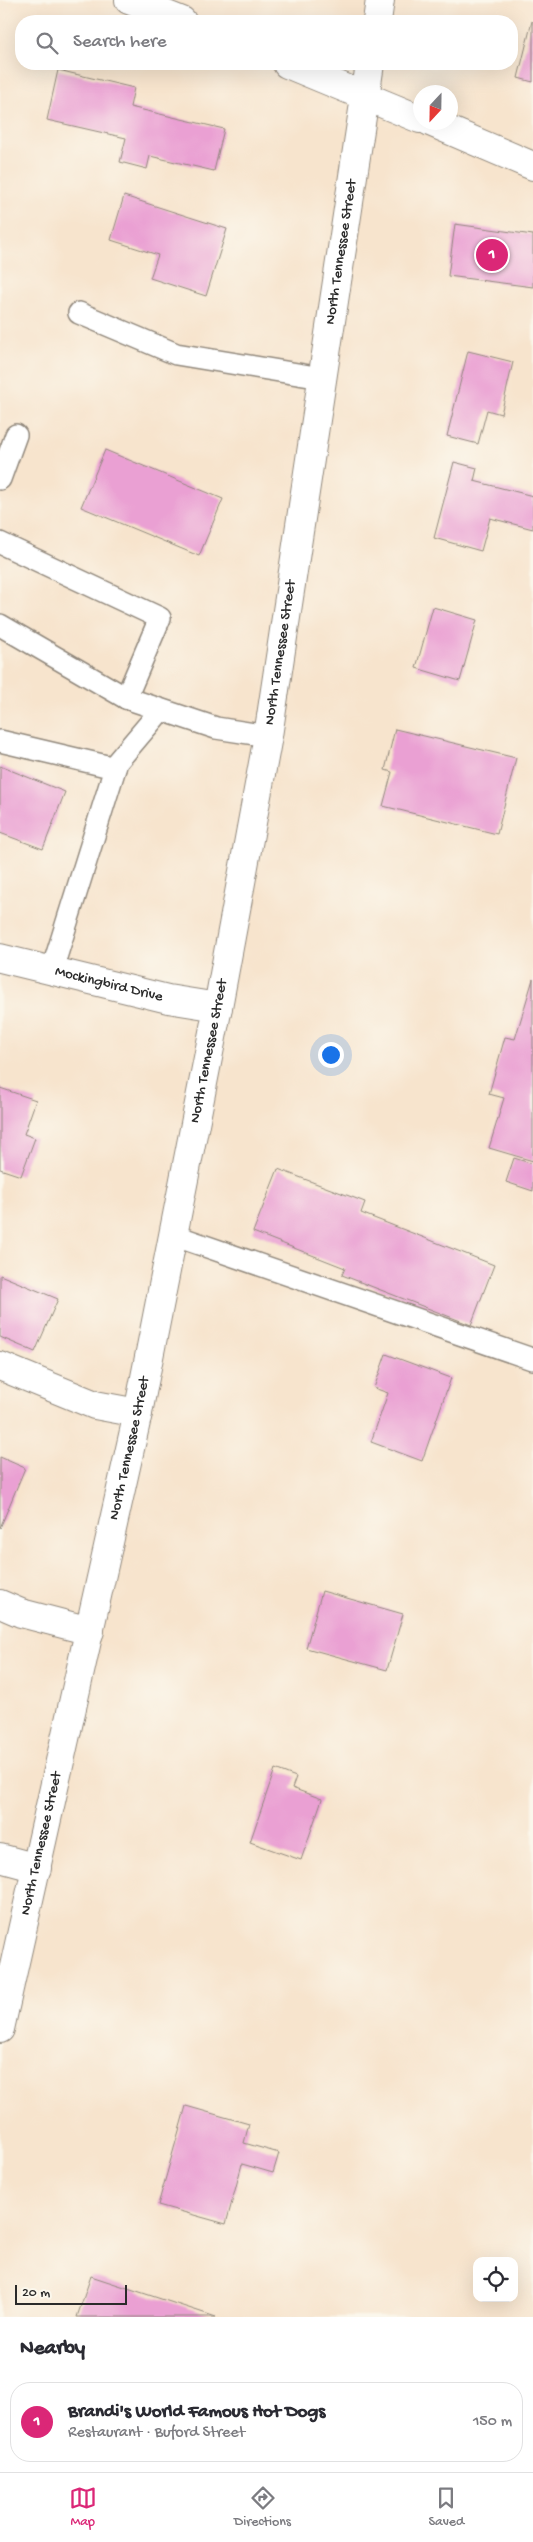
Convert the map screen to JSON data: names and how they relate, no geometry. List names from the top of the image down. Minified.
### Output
{"streets":{"main road":["North Tennessee Street","Mockingbird Drive"]},"crossings":[["North Tennessee Street","Mockingbird Drive"]],"scale_bar":"20 m","north":"bottom","page":{"search":"Search here","pins":"1","scale":"20 m","heading":"Nearby","list":[{"mark":"1","name":"Brandi's World Famous Hot Dogs","note":"Restaurant · Buford Street","value":"150 m"}],"nav":["Map","Directions","Saved"]}}
